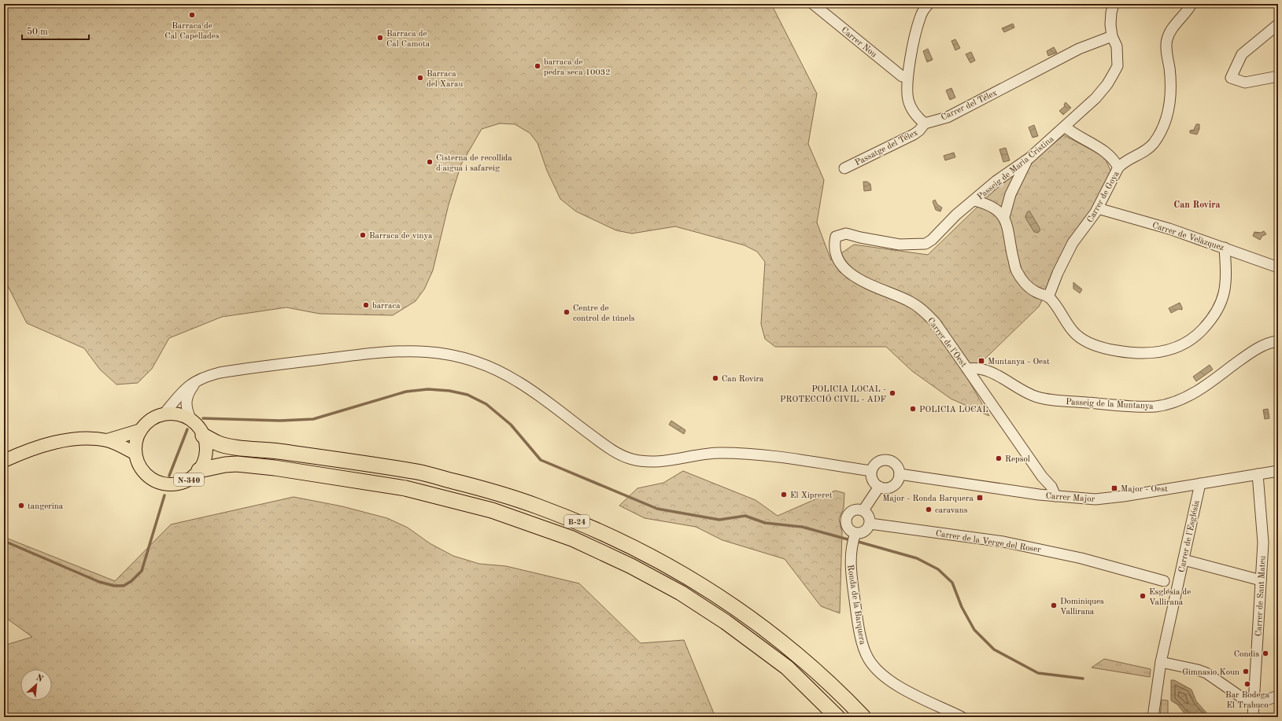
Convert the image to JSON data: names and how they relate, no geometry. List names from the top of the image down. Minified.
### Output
{"streets":{"highway":["B-24"],"main road":["N-340"],"street":["Carrer Nou","Carrer del Télex","Passatge del Télex","Passeig de Maria Cristina","Carrer de Goya","Carrer de Velàzquez","Carrer de l'Oest","Passeig de la Muntanya","Carrer Major","Carrer de l'Església","Carrer de la Verge del Roser","Carrer de Sant Mateu","Ronda de la Barquera"]},"crossings":[["Carrer del Télex","Passatge del Télex"],["Carrer del Télex","Passeig de Maria Cristina"],["Passeig de Maria Cristina","Carrer de l'Oest"],["Carrer de Goya","Carrer de Velàzquez"],["Carrer de l'Oest","Passeig de la Muntanya"],["Carrer de l'Oest","Carrer Major"],["N-340","Carrer Major"],["N-340","B-24"],["Carrer Major","Carrer de l'Església"],["Carrer Major","Carrer de Sant Mateu"],["Carrer de l'Església","Carrer de la Verge del Roser"],["Carrer de la Verge del Roser","Ronda de la Barquera"]],"districts":["Can Rovira"],"places":{"other":["Barraca de Cal Capellades","Barraca de Cal Camota","barraca de pedra seca 10032","Barraca del Xarau","Cisterna de recollida d'aigua i safareig","Barraca de vinya","barraca","Centre de control de túnels","Can Rovira","POLICIA LOCAL - PROTECCIÓ CIVIL - ADF","POLICIA LOCAL","Repsol","El Xipreret","tangerina","caravans","Església de Vallirana","Dominiques Vallirana","Condis","Gimnasio Koun","Bar Bodega El Trabuco"],"transit":["Muntanya - Oest","Major - Oest","Major - Ronda Barquera"]},"scale_bar":"50 m","north":"top right"}
